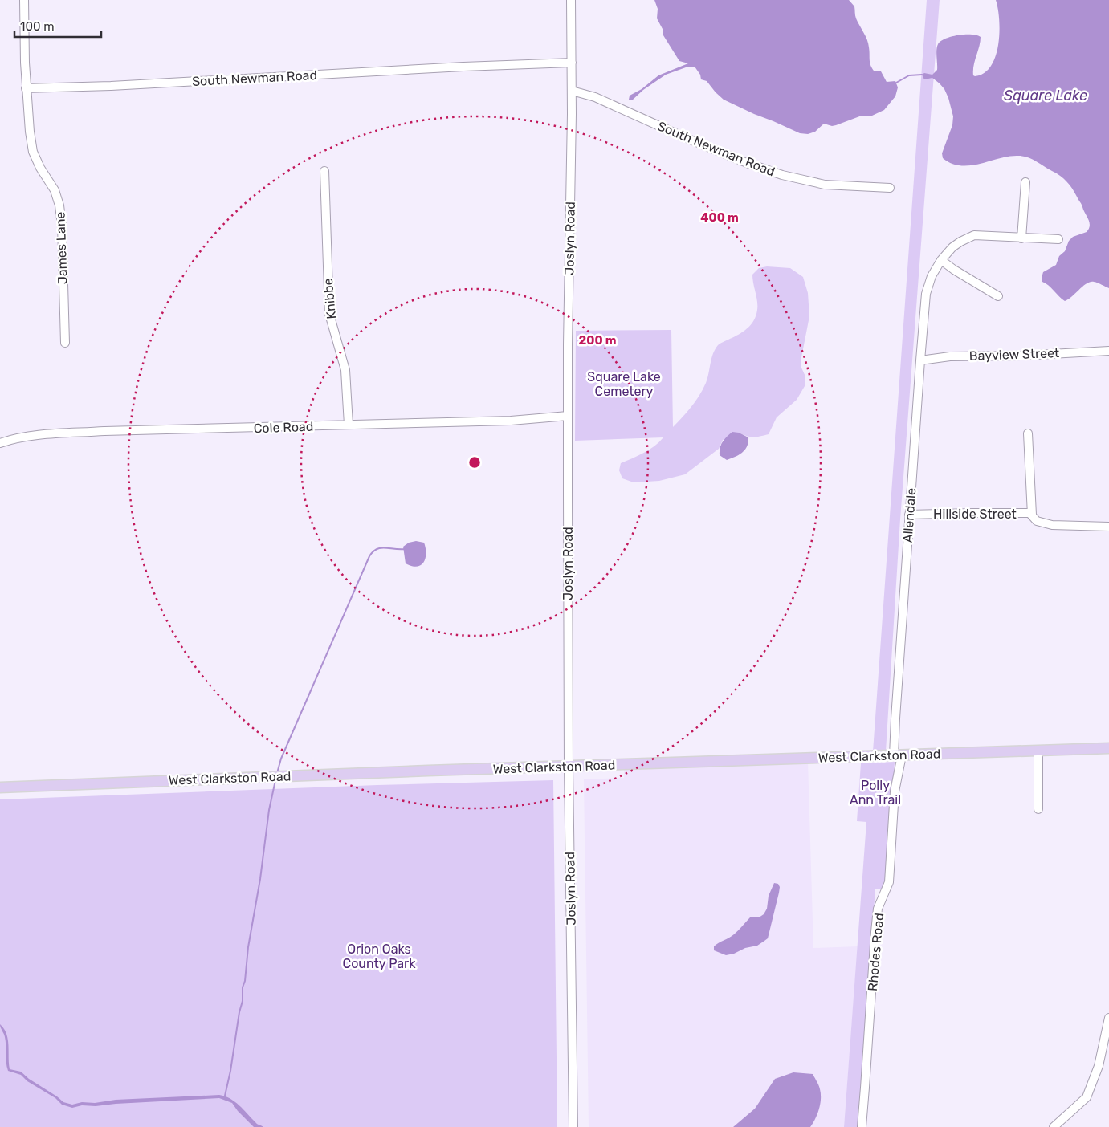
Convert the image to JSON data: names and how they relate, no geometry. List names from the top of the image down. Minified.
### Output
{"streets":{"main road":["West Clarkston Road"],"street":["South Newman Road","Joslyn Road","James Lane","Knibbe","Bayview Street","Cole Road","Hillside Street","Allendale","Rhodes Road"]},"crossings":[["South Newman Road","Joslyn Road"],["South Newman Road","James Lane"],["Joslyn Road","Cole Road"],["Joslyn Road","West Clarkston Road"],["Knibbe","Cole Road"],["Bayview Street","Allendale"],["Hillside Street","Allendale"],["Allendale","West Clarkston Road"],["Allendale","Rhodes Road"],["West Clarkston Road","Rhodes Road"]],"water":["Square Lake"],"parks":["Square Lake Cemetery","Polly Ann Trail","Orion Oaks County Park"],"scale_bar":"100 m","rings":["400 m","200 m"]}
